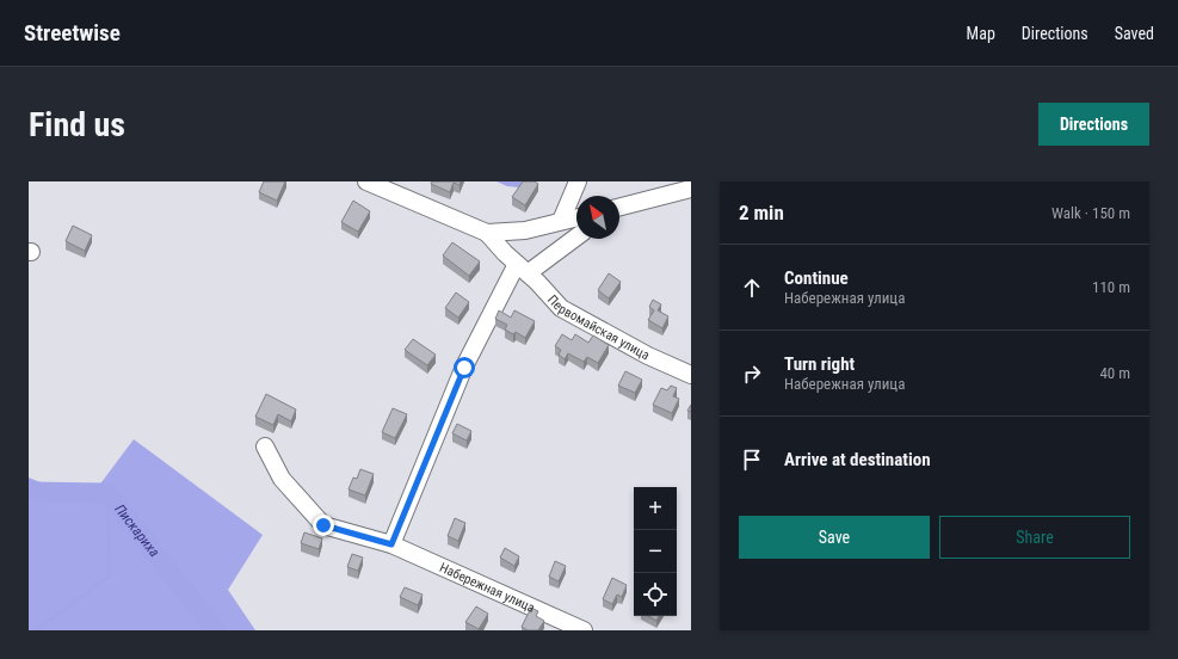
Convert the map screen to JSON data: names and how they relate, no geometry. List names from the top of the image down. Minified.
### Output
{"streets":{"street":["Первомайская улица","Набережная улица"]},"water":["Пискариха"],"north":"top left","page":{"header":"Streetwise","nav":["Map","Directions","Saved"],"buttons":["Directions",["Save","Share"]],"title":"Find us","heading":["2 min","Walk · 150 m"],"list":[["Continue","Набережная улица","110 m"],["Turn right","Набережная улица","40 m"],"Arrive at destination"],"map_buttons":["+","−"]}}
